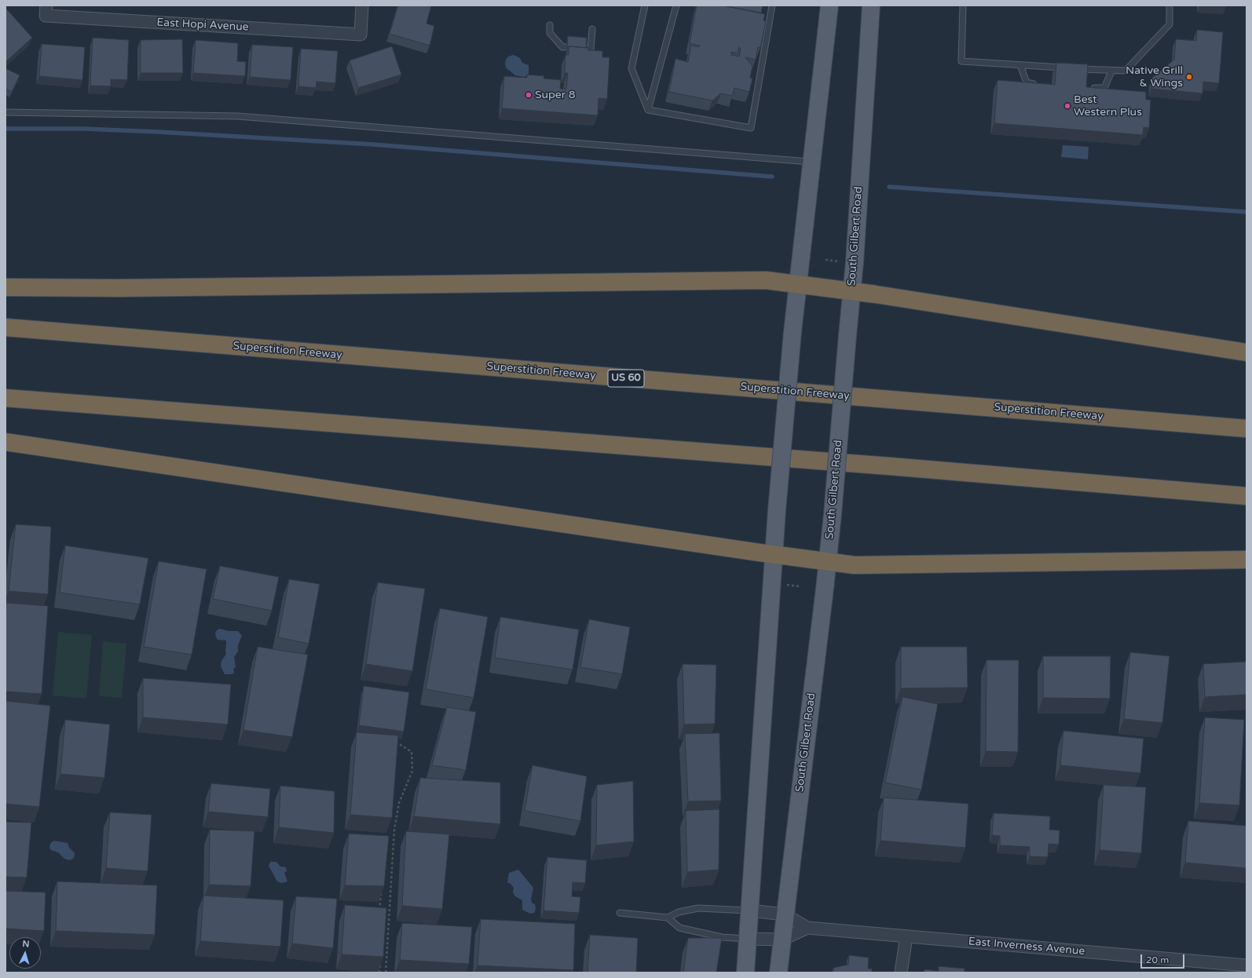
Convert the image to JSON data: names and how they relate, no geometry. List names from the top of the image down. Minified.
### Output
{"streets":{"highway":["Superstition Freeway","US 60"],"main road":["South Gilbert Road"],"street":["East Hopi Avenue","East Inverness Avenue"]},"crossings":[["South Gilbert Road","East Inverness Avenue"]],"places":["Native Grill & Wings","Super 8","Best Western Plus"],"scale_bar":"20 m","north":"top"}
